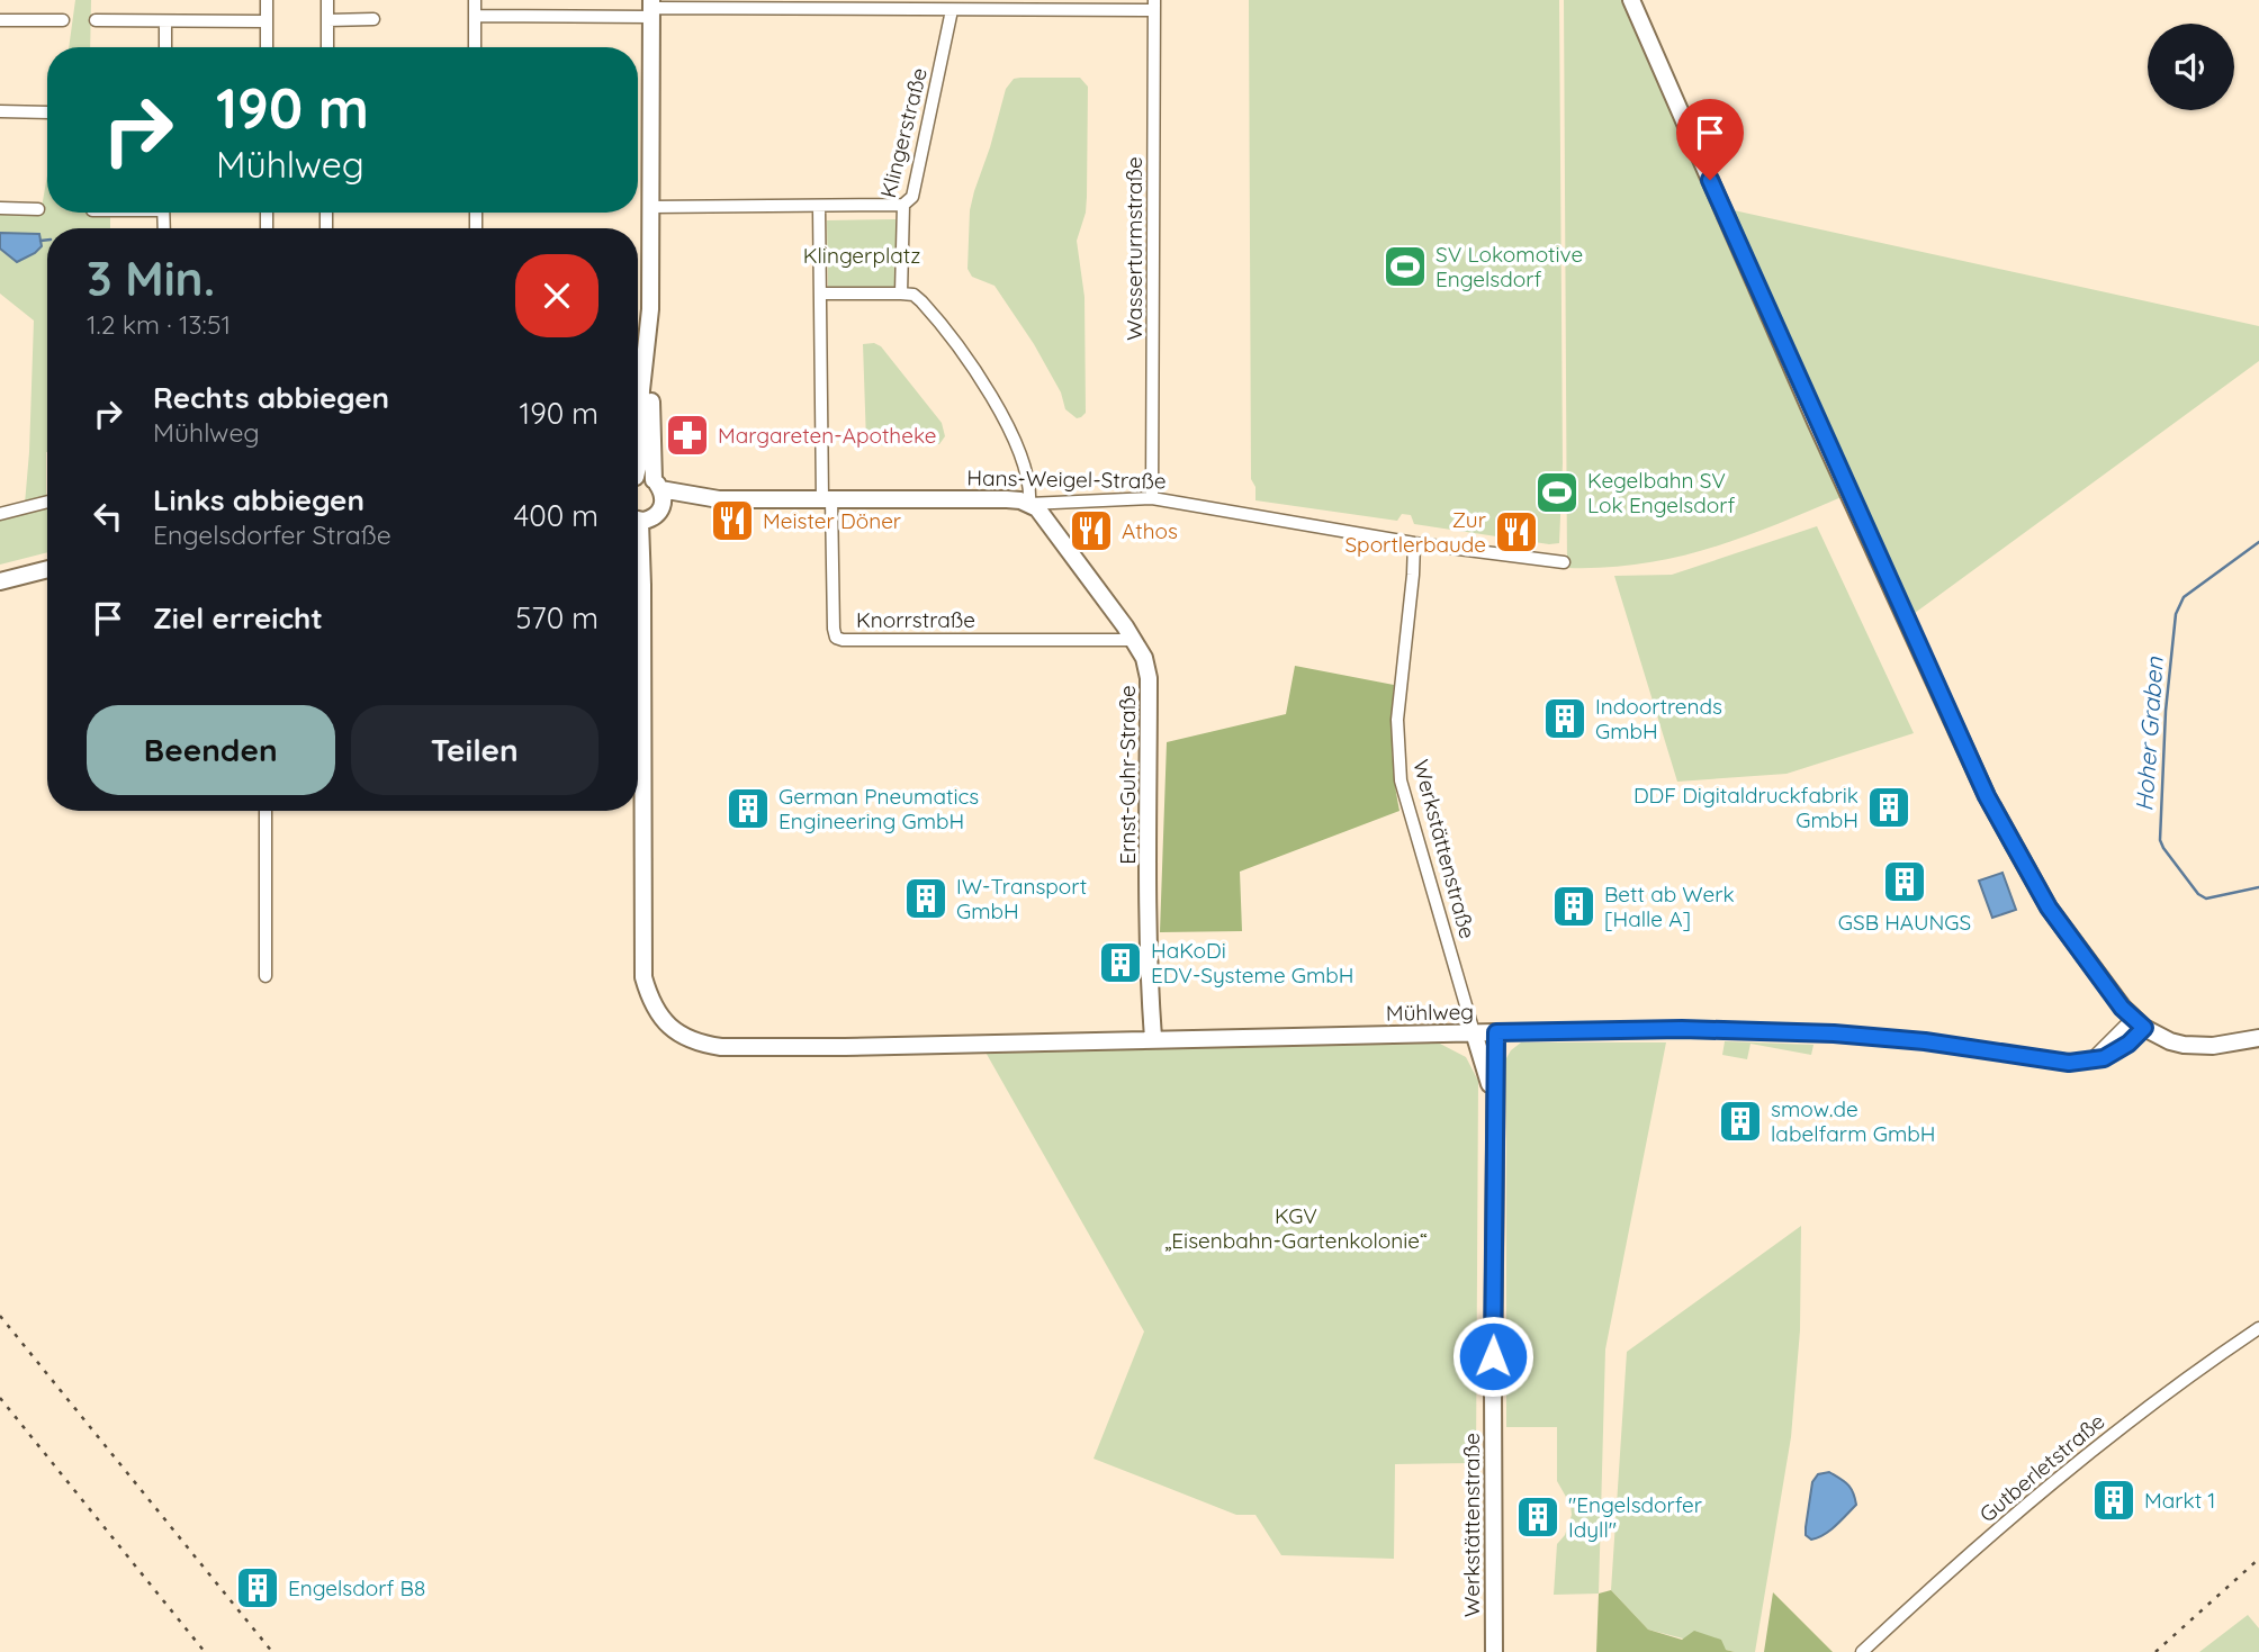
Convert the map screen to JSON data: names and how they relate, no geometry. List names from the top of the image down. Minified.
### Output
{"streets":{"street":["Klingerstraße","Wasserturmstraße","Hans-Weigel-Straße","Knorrstraße","Ernst-Guhr-Straße","Werkstättenstraße","Mühlweg","Gutberletstraße"]},"crossings":[["Wasserturmstraße","Hans-Weigel-Straße"],["Hans-Weigel-Straße","Knorrstraße"],["Hans-Weigel-Straße","Ernst-Guhr-Straße"],["Hans-Weigel-Straße","Werkstättenstraße"],["Knorrstraße","Ernst-Guhr-Straße"],["Ernst-Guhr-Straße","Mühlweg"],["Werkstättenstraße","Mühlweg"]],"water":["Hoher Graben"],"parks":["Klingerplatz","KGV „Eisenbahn-Gartenkolonie“"],"places":{"sports":["SV Lokomotive Engelsdorf","Kegelbahn SV Lok Engelsdorf"],"pharmacy":["Margareten-Apotheke"],"restaurant":["Meister Döner","Athos","Zur Sportlerbaude"],"building":["Indoortrends GmbH","DDF Digitaldruckfabrik GmbH","German Pneumatics Engineering GmbH","GSB HAUNGS","IW-Transport GmbH","Bett ab Werk [Halle A]","HaKoDi EDV-Systeme GmbH","smow.de labelfarm GmbH","Markt 1","\"Engelsdorfer Idyll\"","Engelsdorf B8"]},"page":{"turn":["190 m","Mühlweg"],"heading":["3 Min.","1.2 km · 13:51"],"list":[{"name":"Rechts abbiegen","note":"Mühlweg","value":"190 m"},{"name":"Links abbiegen","note":"Engelsdorfer Straße","value":"400 m"},{"name":"Ziel erreicht","value":"570 m"}],"buttons":["Beenden","Teilen"]}}
